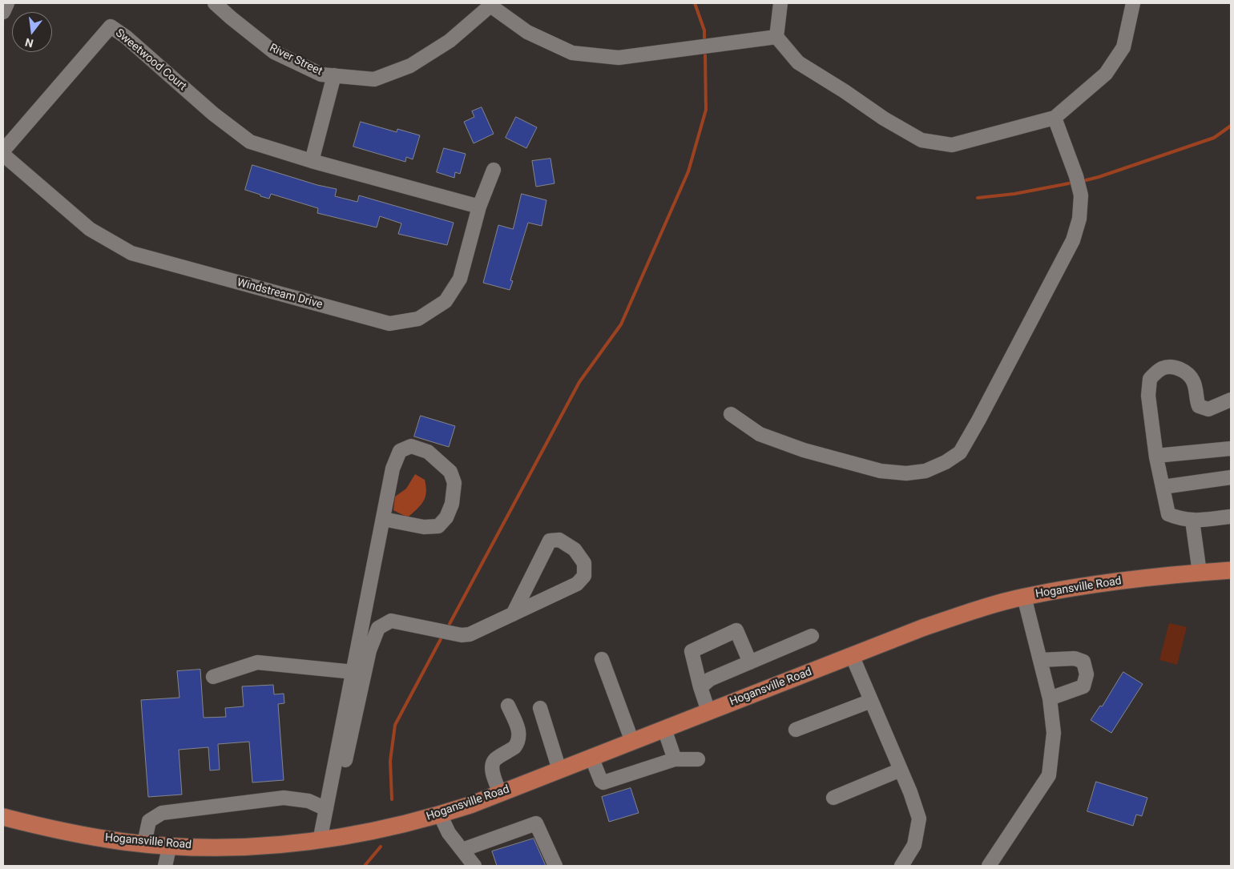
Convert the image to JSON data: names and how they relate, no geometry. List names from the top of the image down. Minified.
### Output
{"streets":{"main road":["Hogansville Road"],"street":["Sweetwood Court","River Street","Windstream Drive"]},"crossings":[["Sweetwood Court","Windstream Drive"]],"north":"bottom"}
